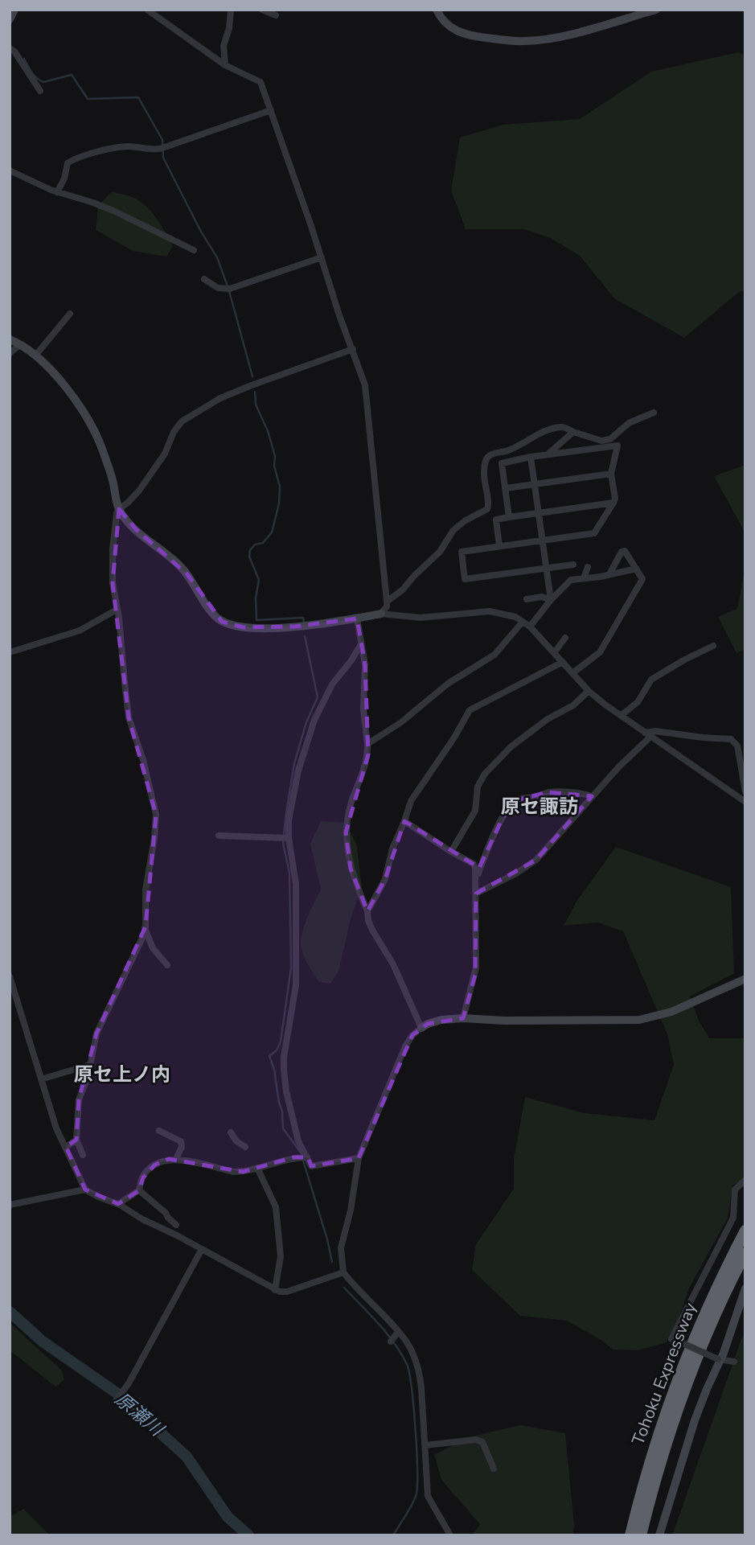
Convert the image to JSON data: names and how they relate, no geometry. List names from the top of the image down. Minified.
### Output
{"streets":{"highway":["Tohoku Expressway"]},"districts":["原セ諏訪","原セ上ノ内"],"water":["原瀬川"]}
